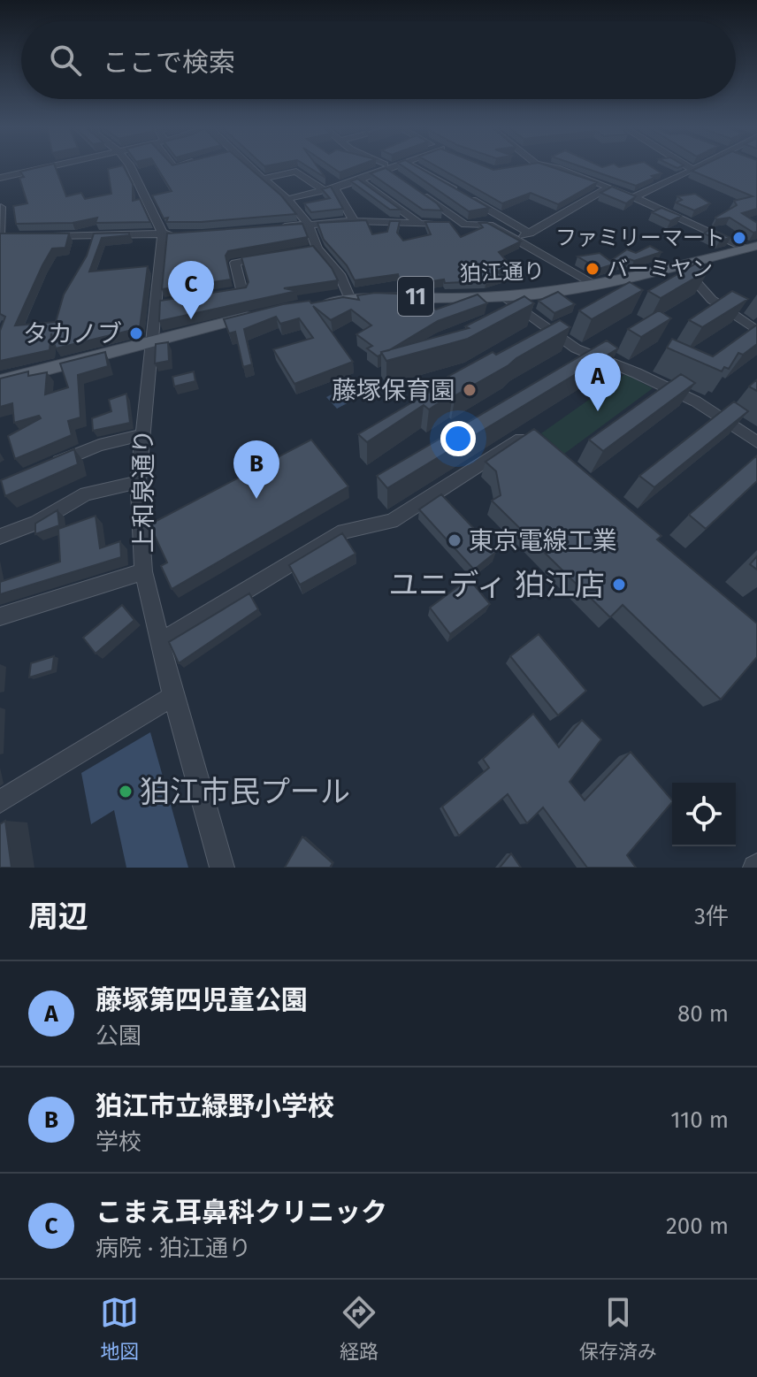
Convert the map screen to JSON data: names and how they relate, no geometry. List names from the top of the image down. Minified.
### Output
{"streets":{"main road":["狛江通り","11"],"street":["上和泉通り"]},"places":["ファミリーマート","バーミヤン","タカノブ","藤塚保育園","東京電線工業","ユニディ 狛江店","狛江市民プール"],"page":{"search":"ここで検索","pins":["C","A","B"],"heading":["周辺","3件"],"list":[{"mark":"A","name":"藤塚第四児童公園","note":"公園","value":"80 m"},{"mark":"B","name":"狛江市立緑野小学校","note":"学校","value":"110 m"},{"mark":"C","name":"こまえ耳鼻科クリニック","note":"病院 · 狛江通り","value":"200 m"}],"nav":["地図","経路","保存済み"]}}
